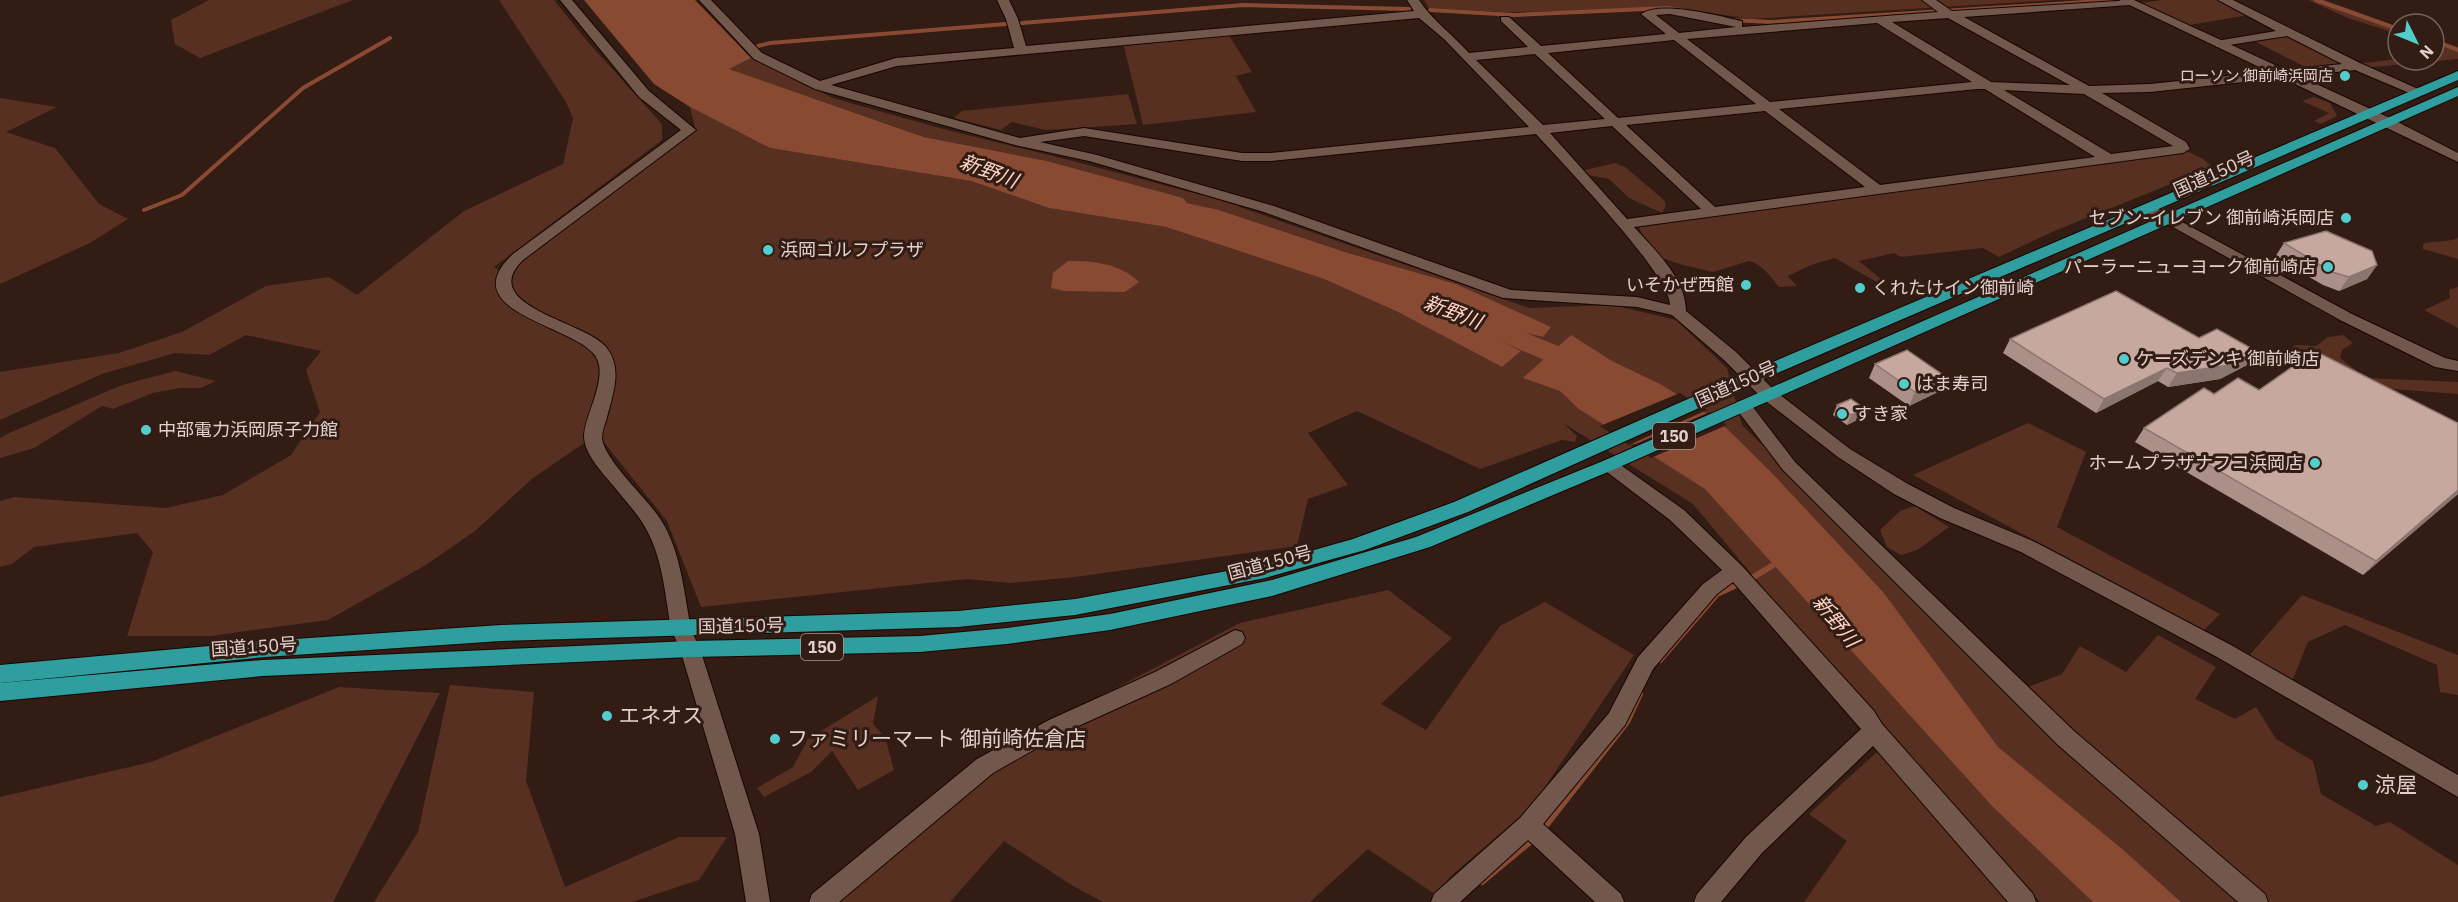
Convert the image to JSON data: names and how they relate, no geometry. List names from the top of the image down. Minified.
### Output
{"streets":{"highway":["国道150号","150"]},"water":["新野川"],"places":["ローソン 御前崎浜岡店","セブン-イレブン 御前崎浜岡店","浜岡ゴルフプラザ","パーラーニューヨーク御前崎店","いそかぜ西館","くれたけイン御前崎","ケーズデンキ 御前崎店","はま寿司","すき家","中部電力浜岡原子力館","ホームプラザナフコ浜岡店","エネオス","ファミリーマート 御前崎佐倉店","涼屋"],"north":"bottom right"}
